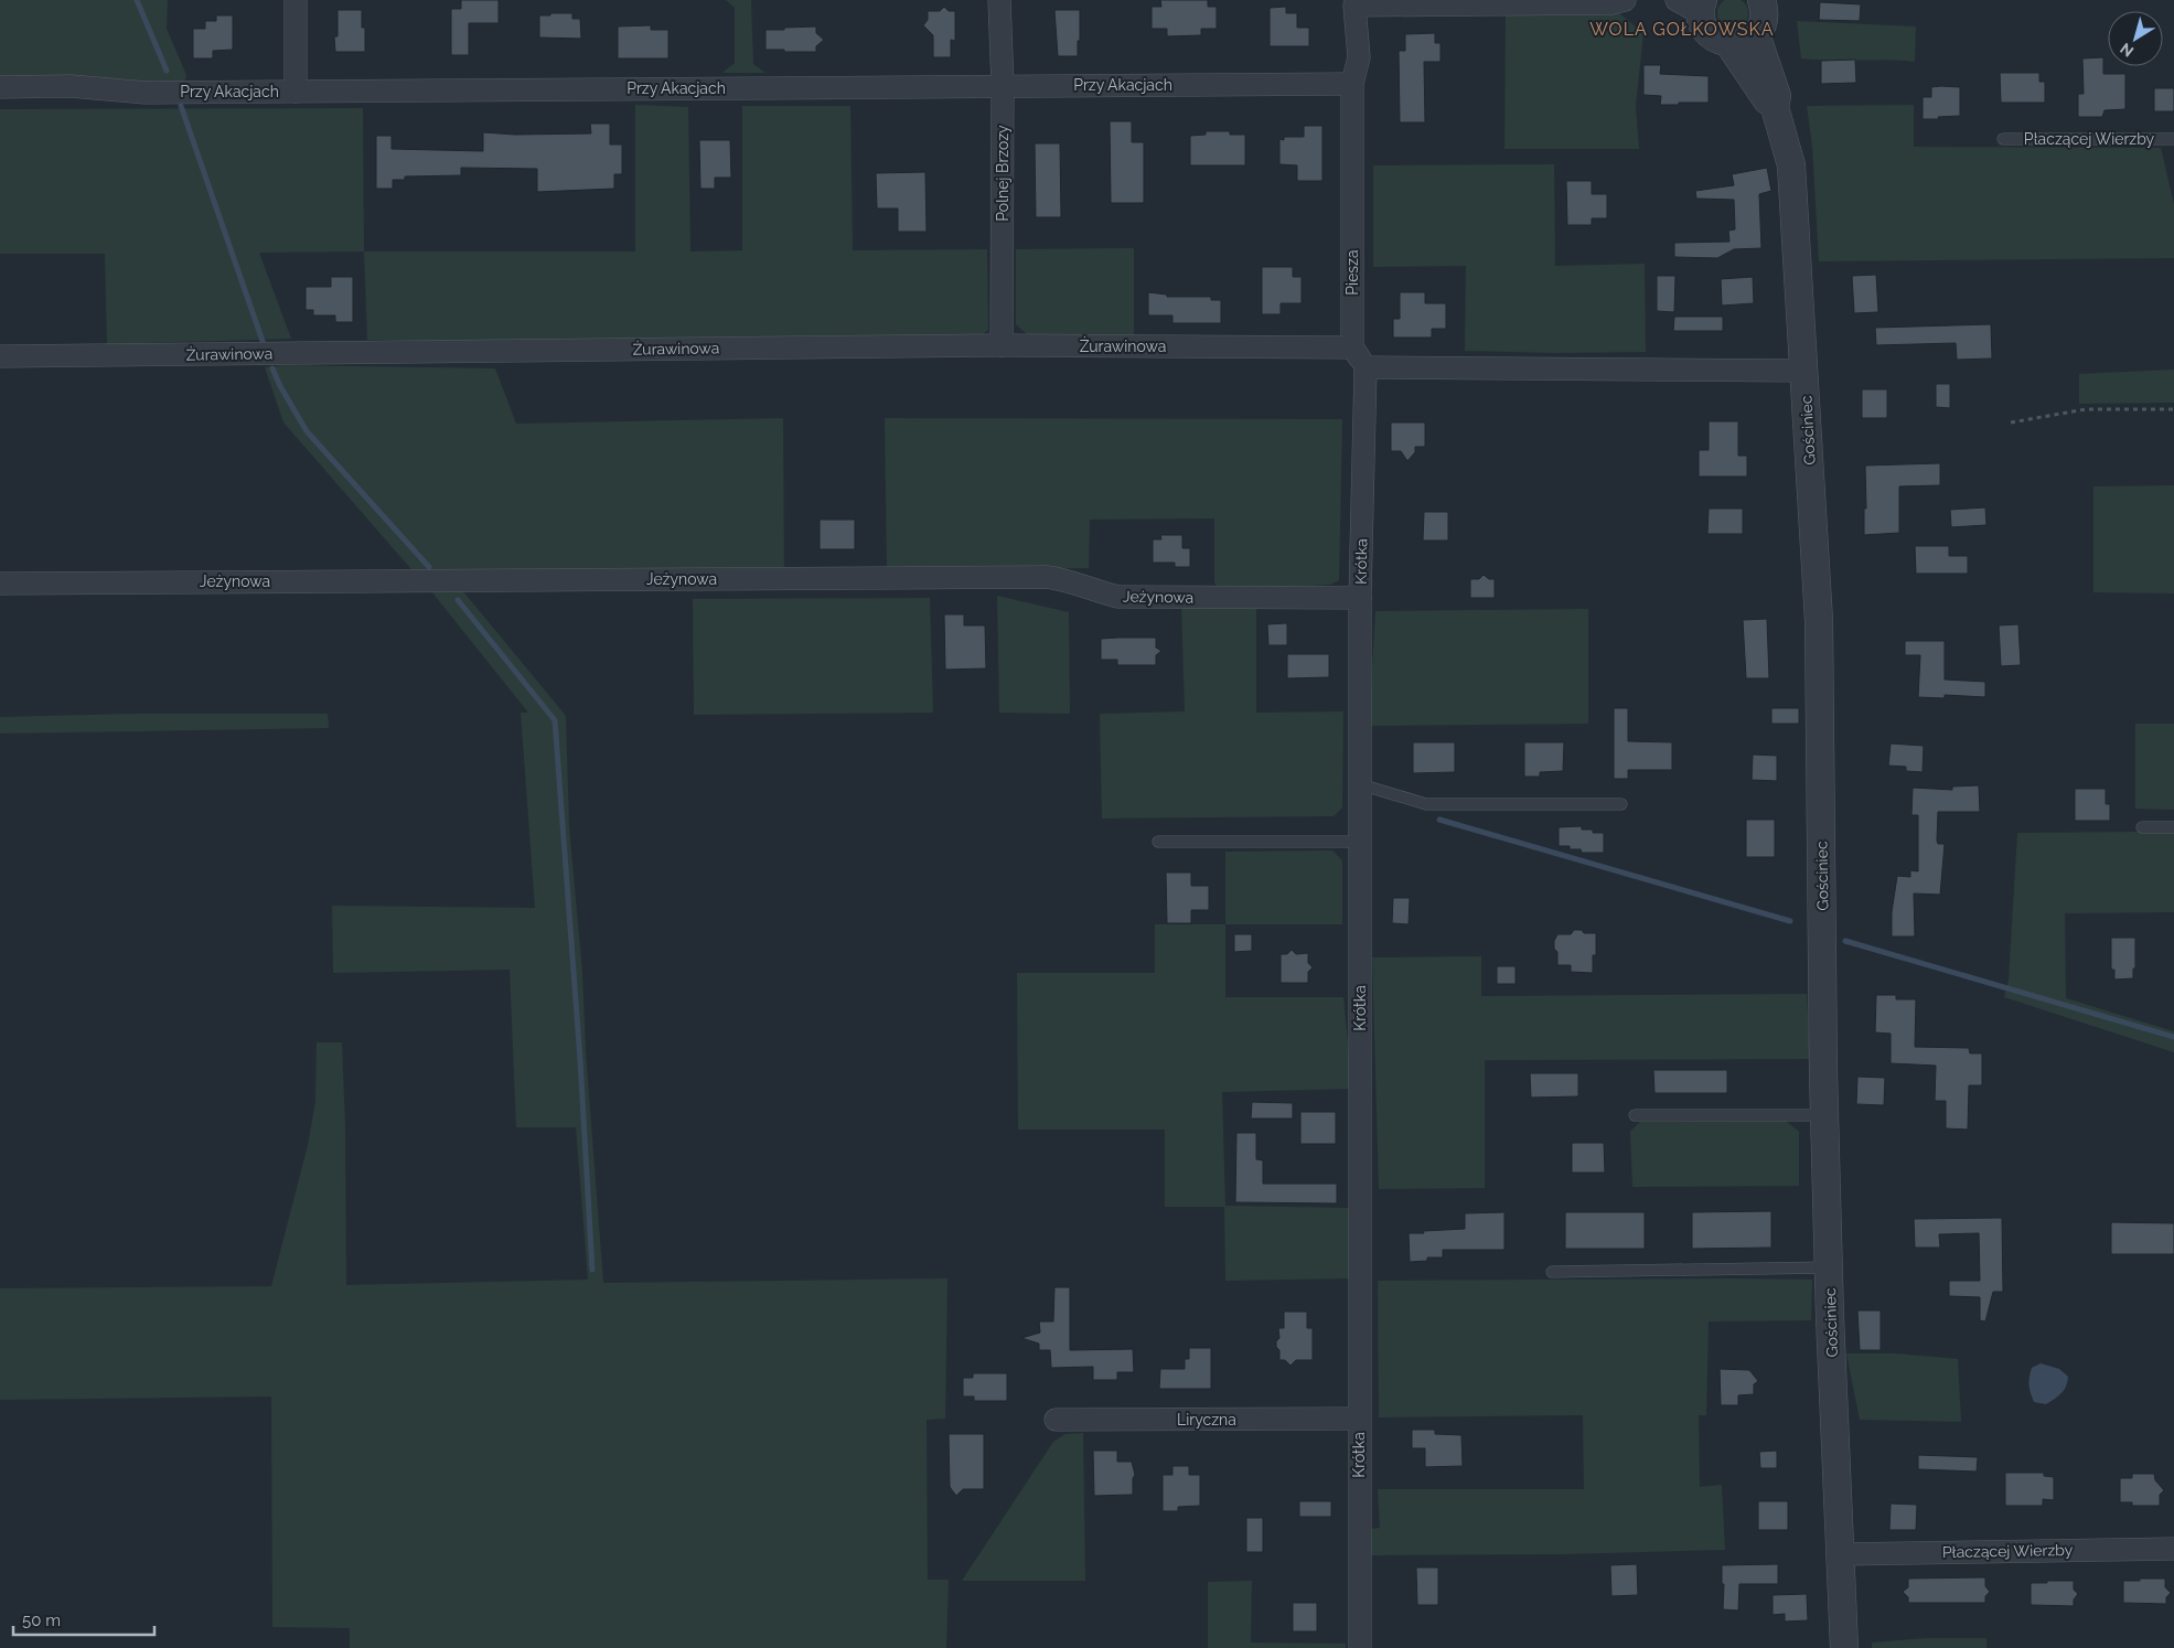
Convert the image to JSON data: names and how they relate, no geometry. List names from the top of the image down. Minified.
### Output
{"streets":{"street":["Przy Akacjach","Płaczącej Wierzby","Polnej Brzozy","Piesza","Żurawinowa","Gościniec","Krótka","Jeżynowa","Liryczna"]},"crossings":[["Przy Akacjach","Polnej Brzozy"],["Przy Akacjach","Piesza"],["Płaczącej Wierzby","Gościniec"],["Polnej Brzozy","Żurawinowa"],["Piesza","Żurawinowa"],["Krótka","Jeżynowa"],["Krótka","Liryczna"]],"districts":["WOLA GOŁKOWSKA"],"scale_bar":"50 m","north":"bottom left"}
